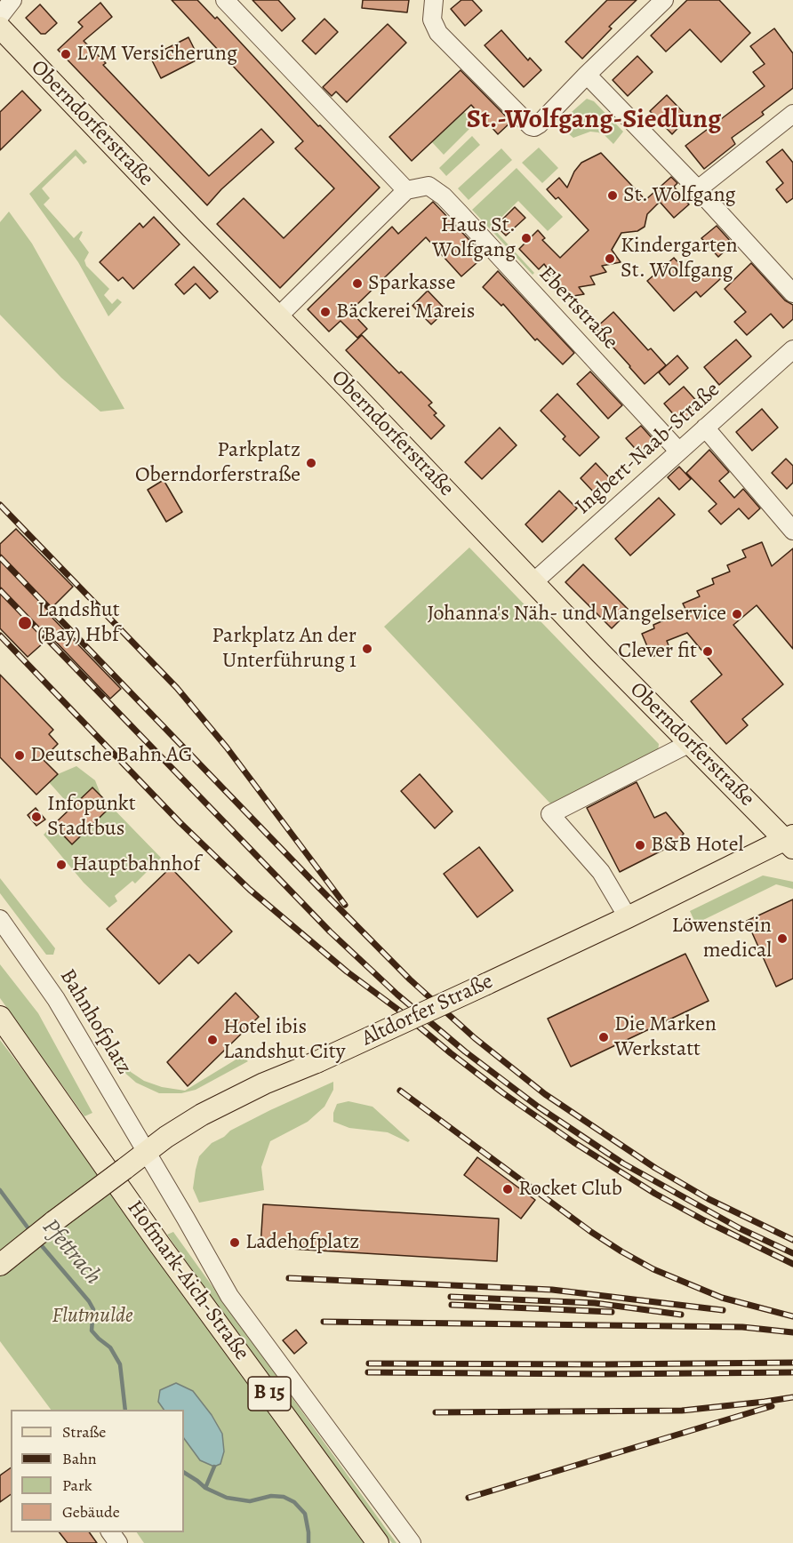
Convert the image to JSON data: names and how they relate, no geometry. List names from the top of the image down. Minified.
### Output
{"streets":{"main road":["Oberndorferstraße","Altdorfer Straße","Hofmark-Aich-Straße","B 15"],"street":["Ebertstraße","Ingbert-Naab-Straße","Bahnhofplatz"]},"crossings":[["Oberndorferstraße","Ingbert-Naab-Straße"],["Oberndorferstraße","Altdorfer Straße"],["Ebertstraße","Ingbert-Naab-Straße"],["Altdorfer Straße","Bahnhofplatz"],["Altdorfer Straße","Hofmark-Aich-Straße"],["Bahnhofplatz","Hofmark-Aich-Straße"]],"districts":["St.-Wolfgang-Siedlung"],"water":["Pfettrach"],"parks":["Flutmulde"],"places":["LVM Versicherung","St. Wolfgang","Haus St. Wolfgang","Kindergarten St. Wolfgang","Sparkasse","Bäckerei Mareis","Parkplatz Oberndorferstraße","Johanna's Näh- und Mangelservice","Landshut (Bay) Hbf","Parkplatz An der Unterführung 1","Clever fit","Deutsche Bahn AG","Infopunkt Stadtbus","B&B Hotel","Hauptbahnhof","Löwenstein medical","Die Marken Werkstatt","Hotel ibis Landshut City","Rocket Club","Ladehofplatz"],"legend":["Straße","Bahn","Park","Gebäude"]}
